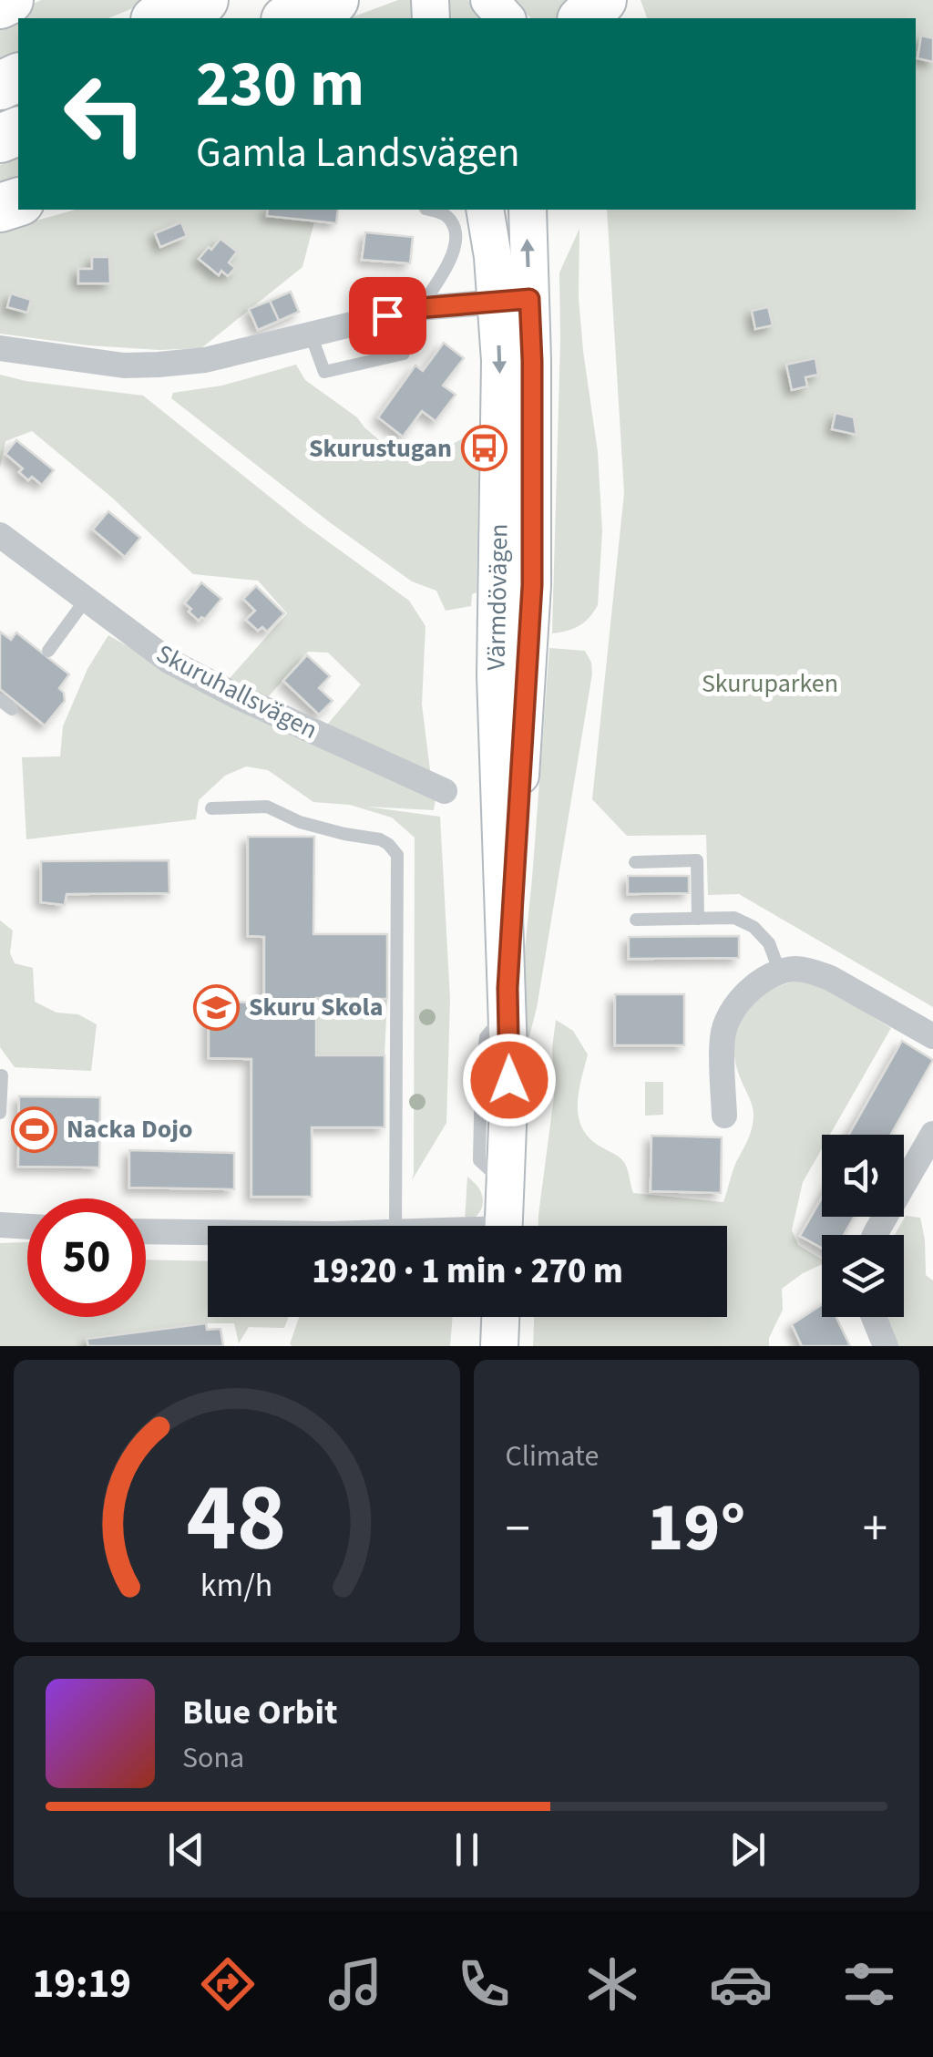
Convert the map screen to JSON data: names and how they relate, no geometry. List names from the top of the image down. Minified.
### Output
{"streets":{"main road":["Värmdövägen"],"street":["Skuruhallsvägen"]},"parks":["Skuruparken"],"places":{"bus stop":["Skurustugan"],"school or university":["Skuru Skola"],"sports":["Nacka Dojo"]},"page":{"turn":["230 m","Gamla Landsvägen"],"limit":"50","trip":"19:20 · 1 min · 270 m","tile":"Climate","heat":["−","19°","+"],"song":["Blue Orbit","Sona"],"tabs":"19:19","gauge":["48","km/h"]}}
